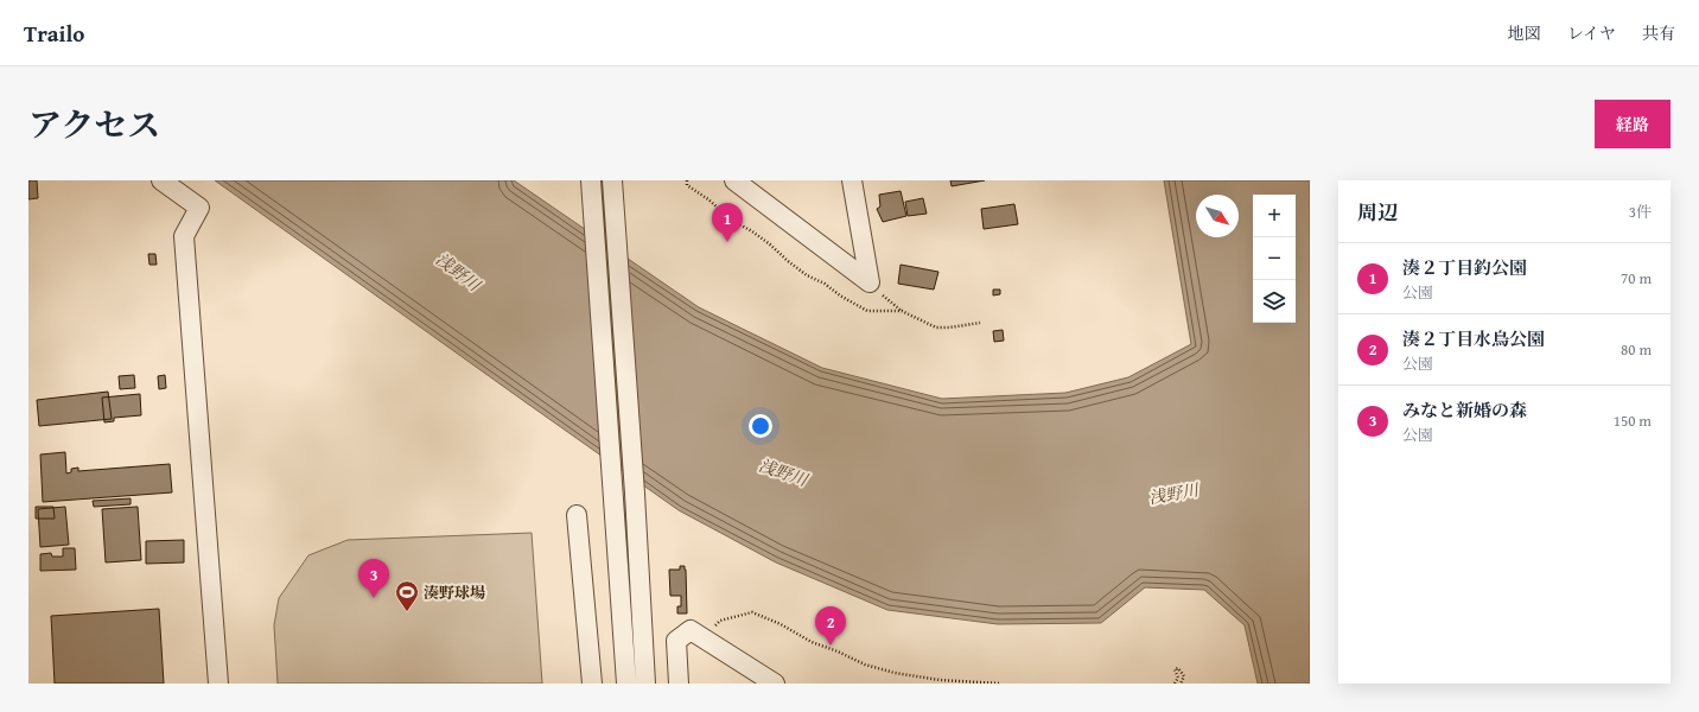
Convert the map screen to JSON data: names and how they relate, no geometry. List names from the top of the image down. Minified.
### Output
{"water":["浅野川"],"places":{"sports":["湊野球場"]},"north":"bottom right","page":{"header":"Trailo","nav":["地図","レイヤ","共有"],"title":"アクセス","buttons":"経路","heading":["周辺","3件"],"map_buttons":["+","−"],"pins":["1","3","2"],"list":[{"mark":"1","name":"湊２丁目釣公園","note":"公園","value":"70 m"},{"mark":"2","name":"湊２丁目水鳥公園","note":"公園","value":"80 m"},{"mark":"3","name":"みなと新婚の森","note":"公園","value":"150 m"}]}}
